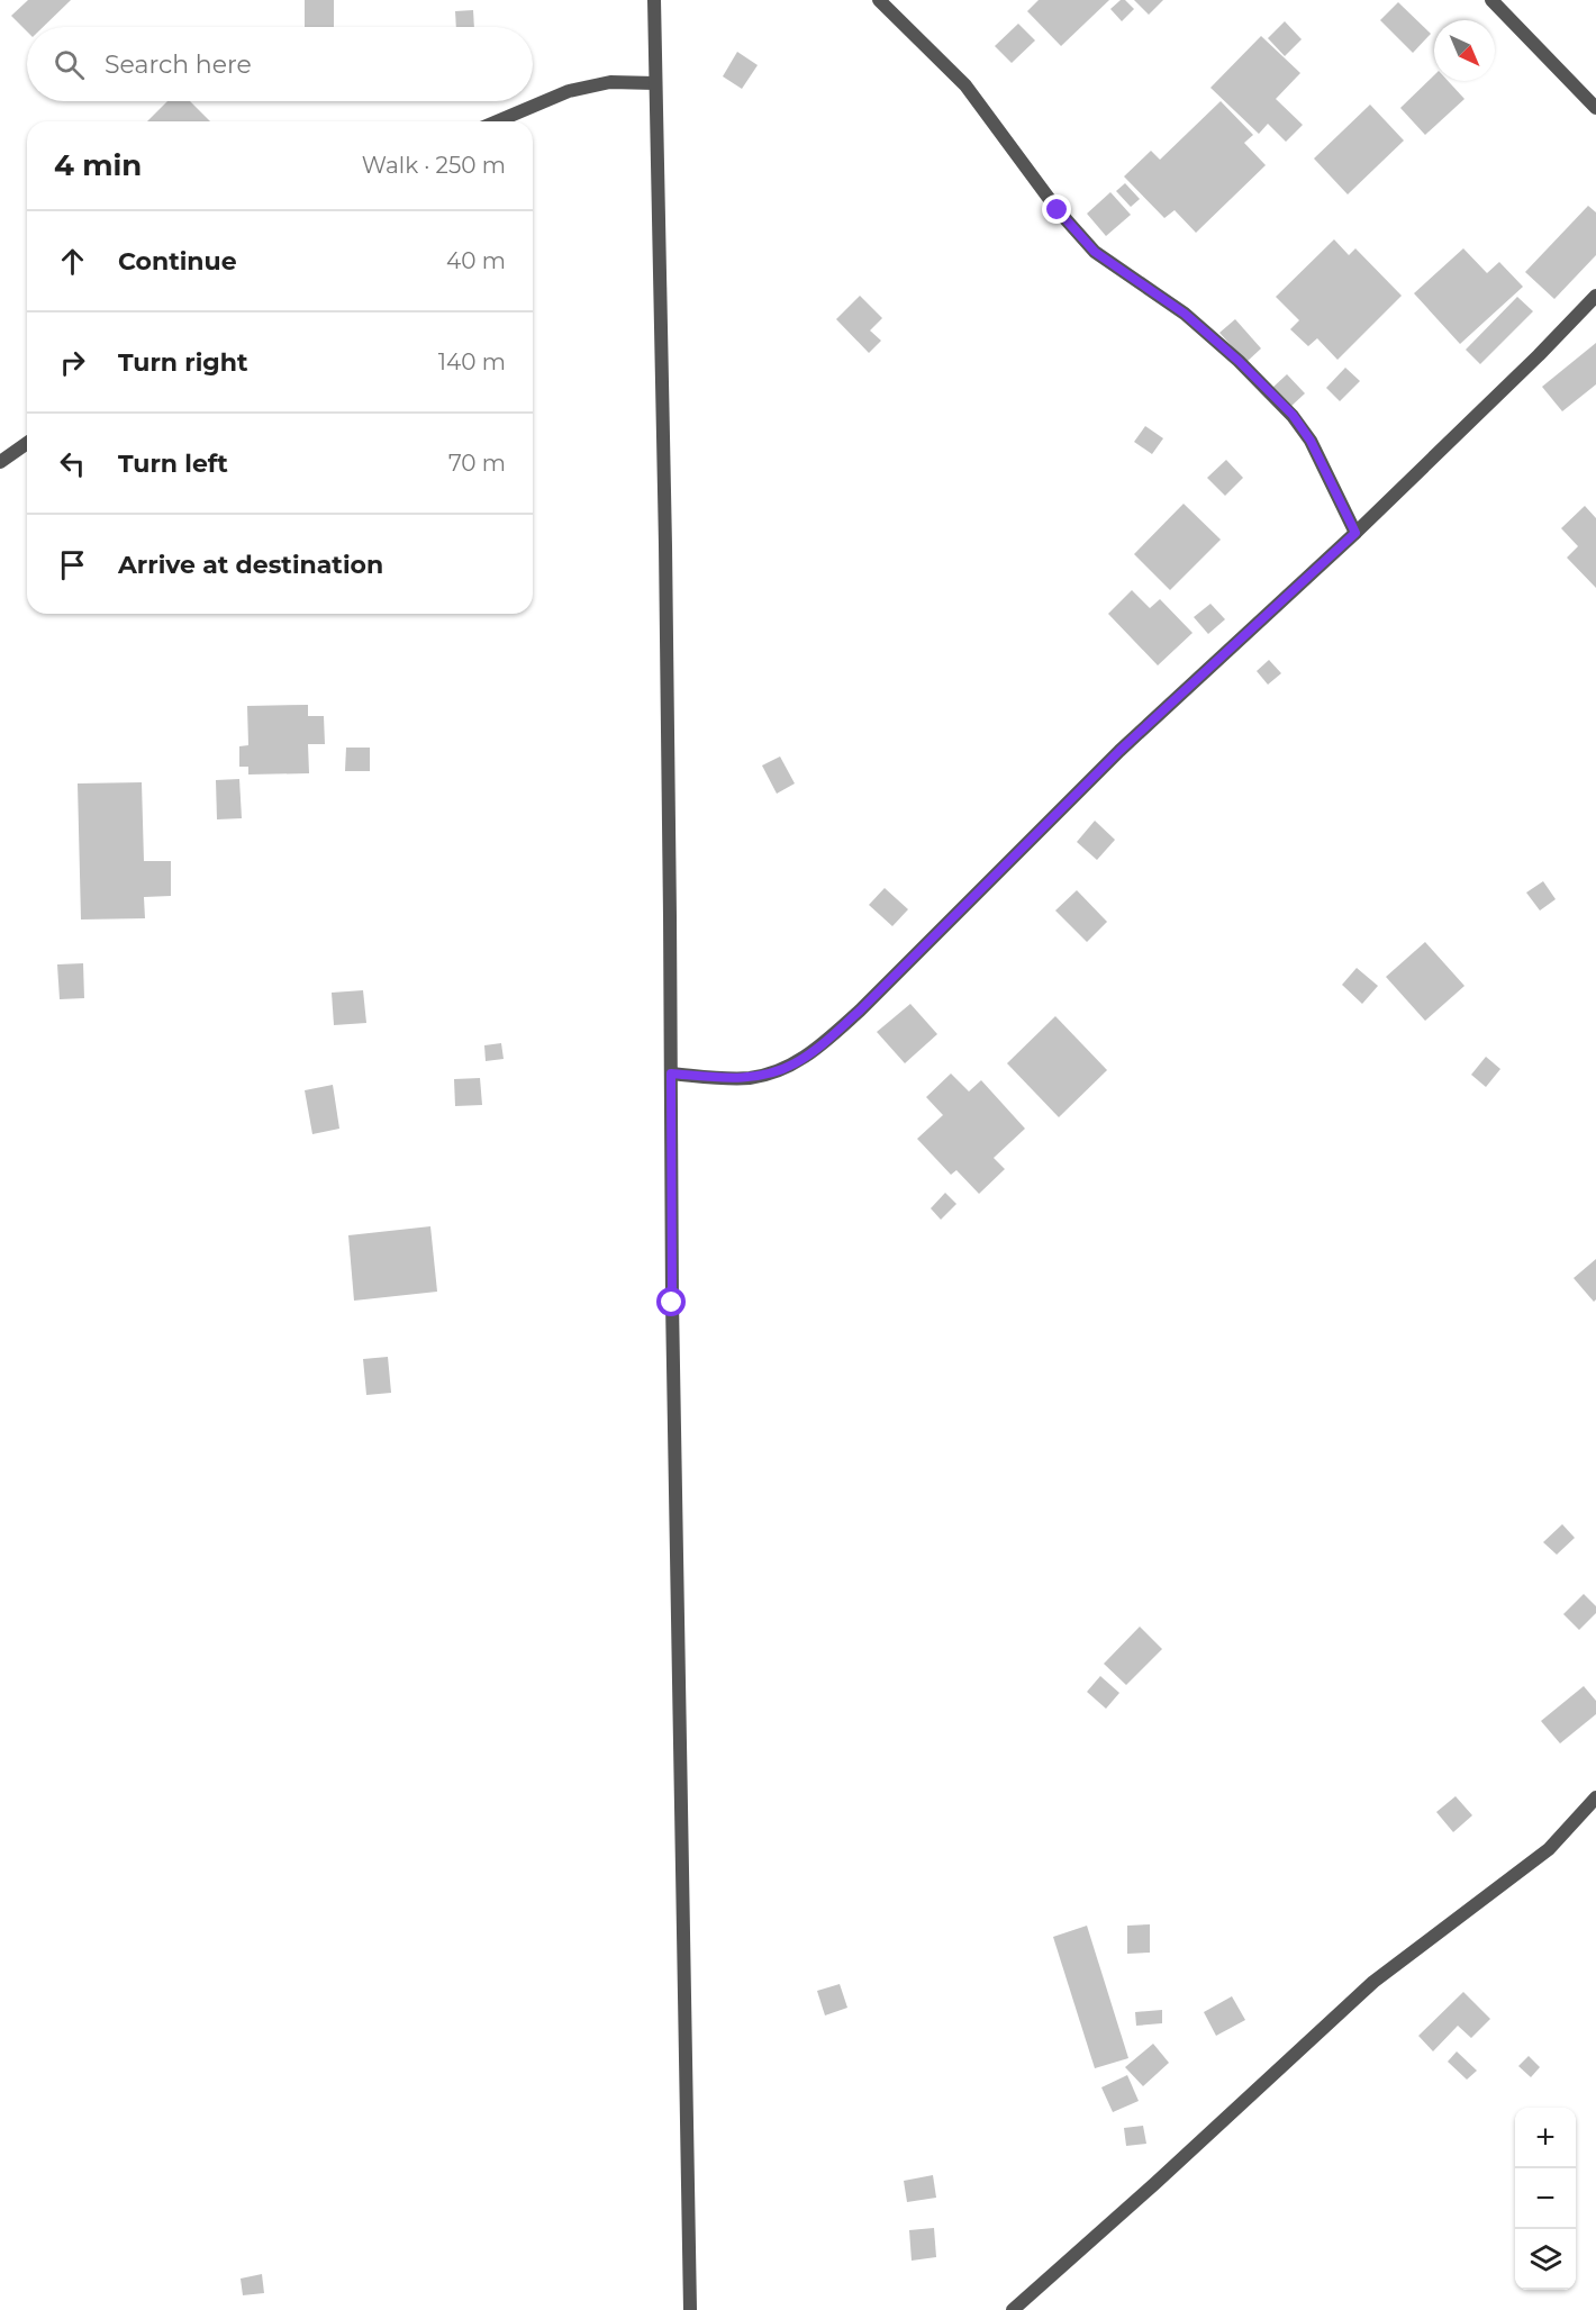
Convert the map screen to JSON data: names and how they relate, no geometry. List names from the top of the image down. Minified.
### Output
{"north":"bottom right","page":{"search":"Search here","heading":["4 min","Walk · 250 m"],"list":[["Continue","40 m"],["Turn right","140 m"],["Turn left","70 m"],"Arrive at destination"],"map_buttons":["+","−"]}}
